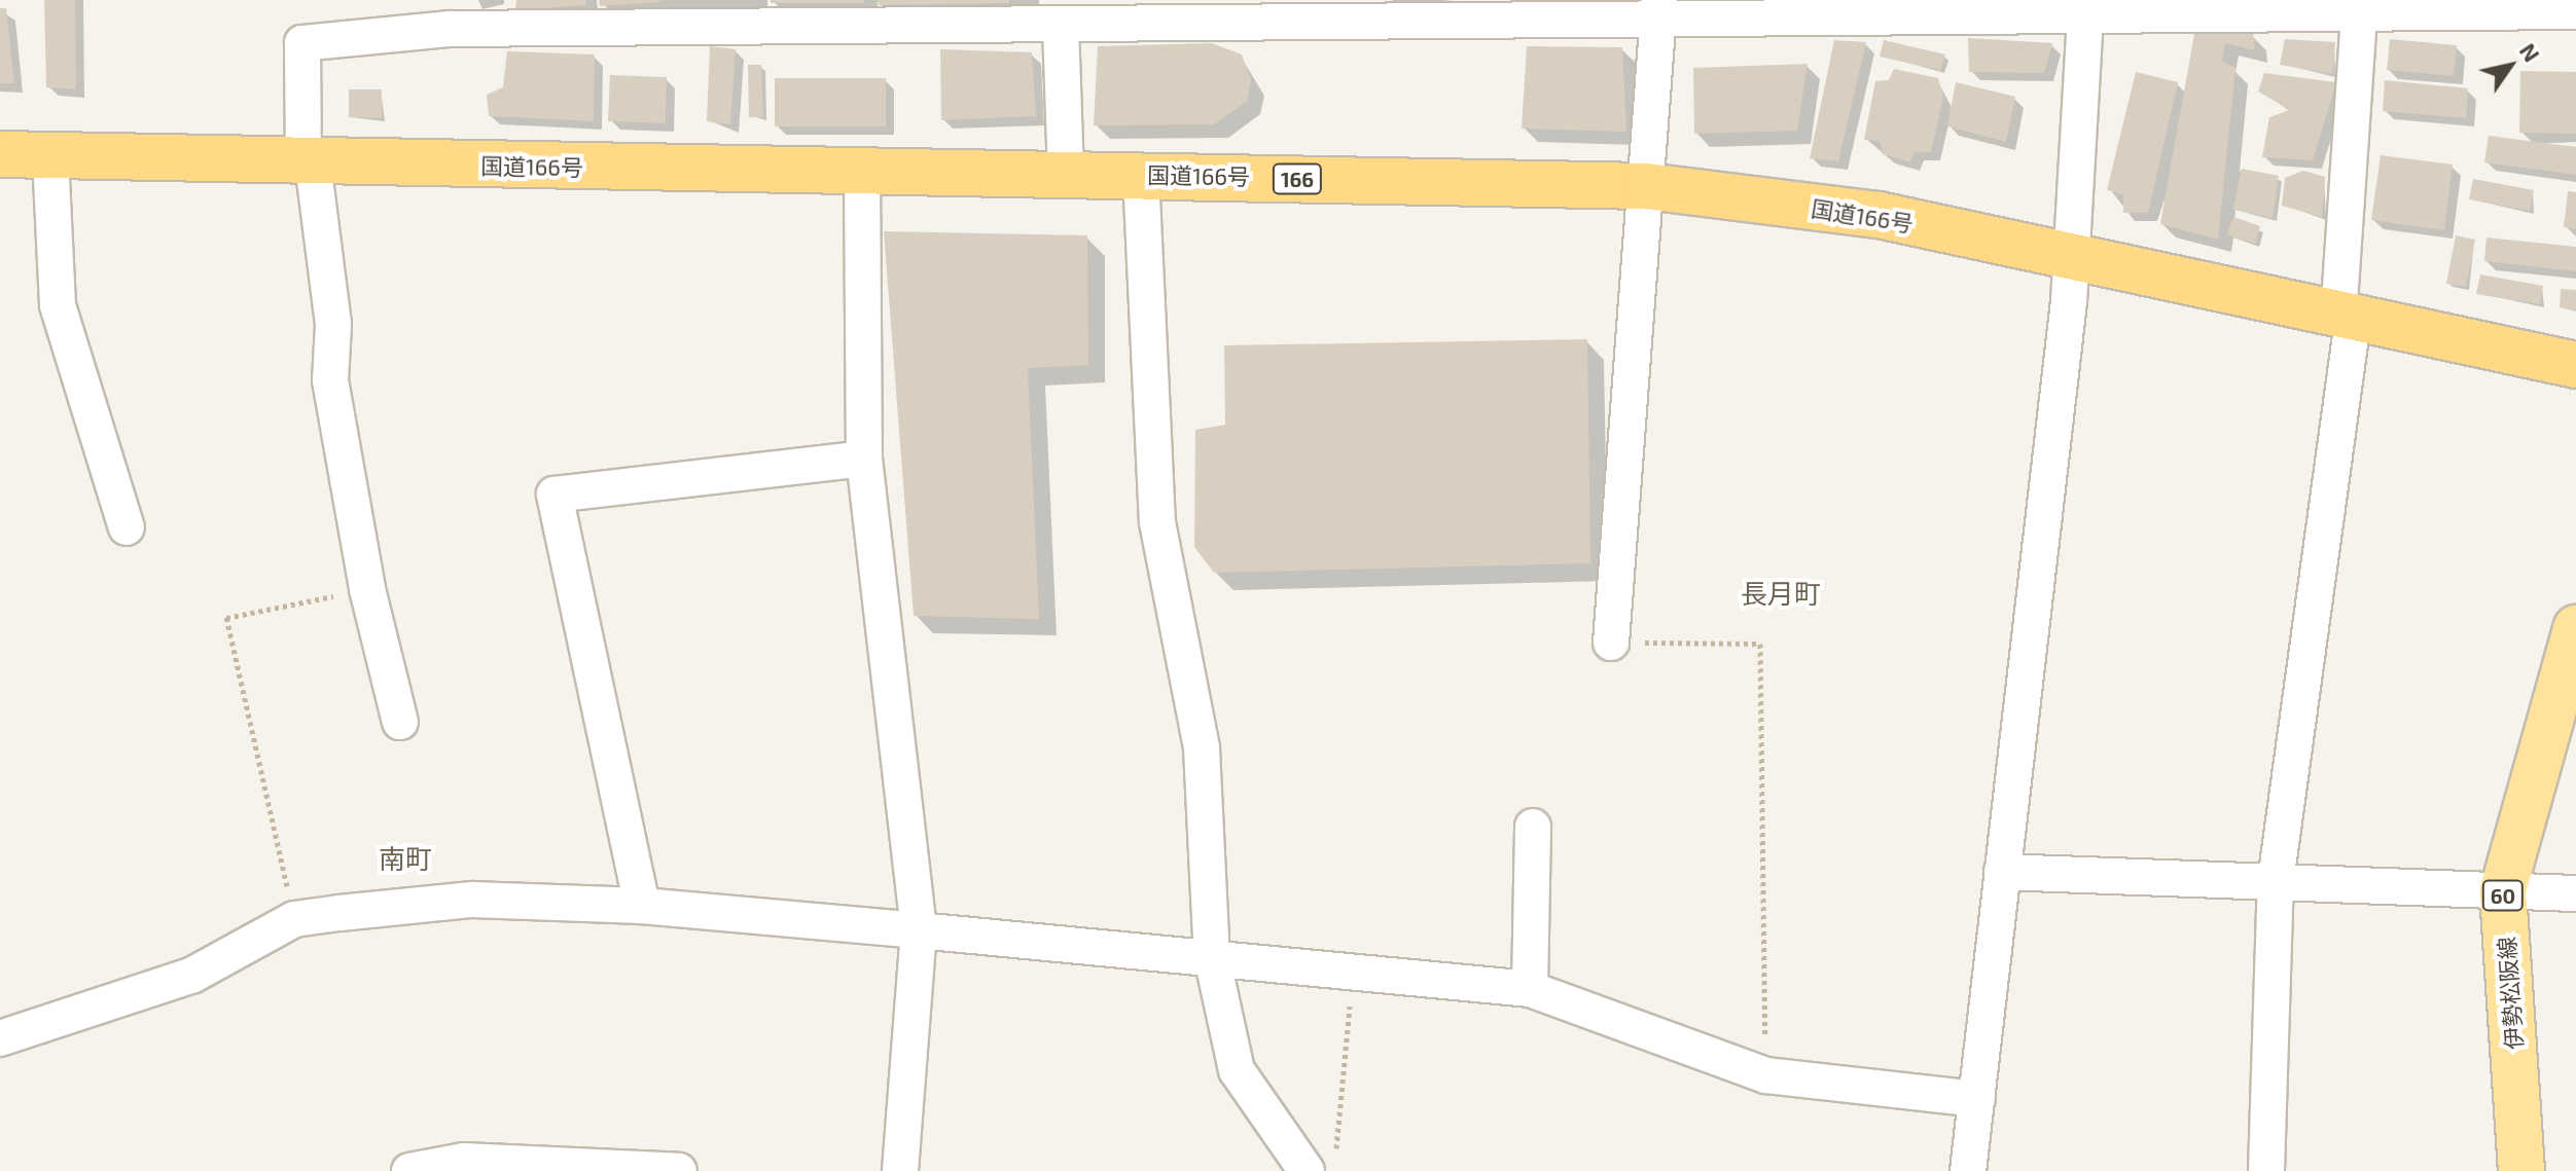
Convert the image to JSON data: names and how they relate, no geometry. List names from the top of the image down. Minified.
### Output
{"streets":{"highway":["国道166号","166"],"main road":["60","伊勢松阪線"]},"districts":["長月町","南町"],"north":"top right"}
